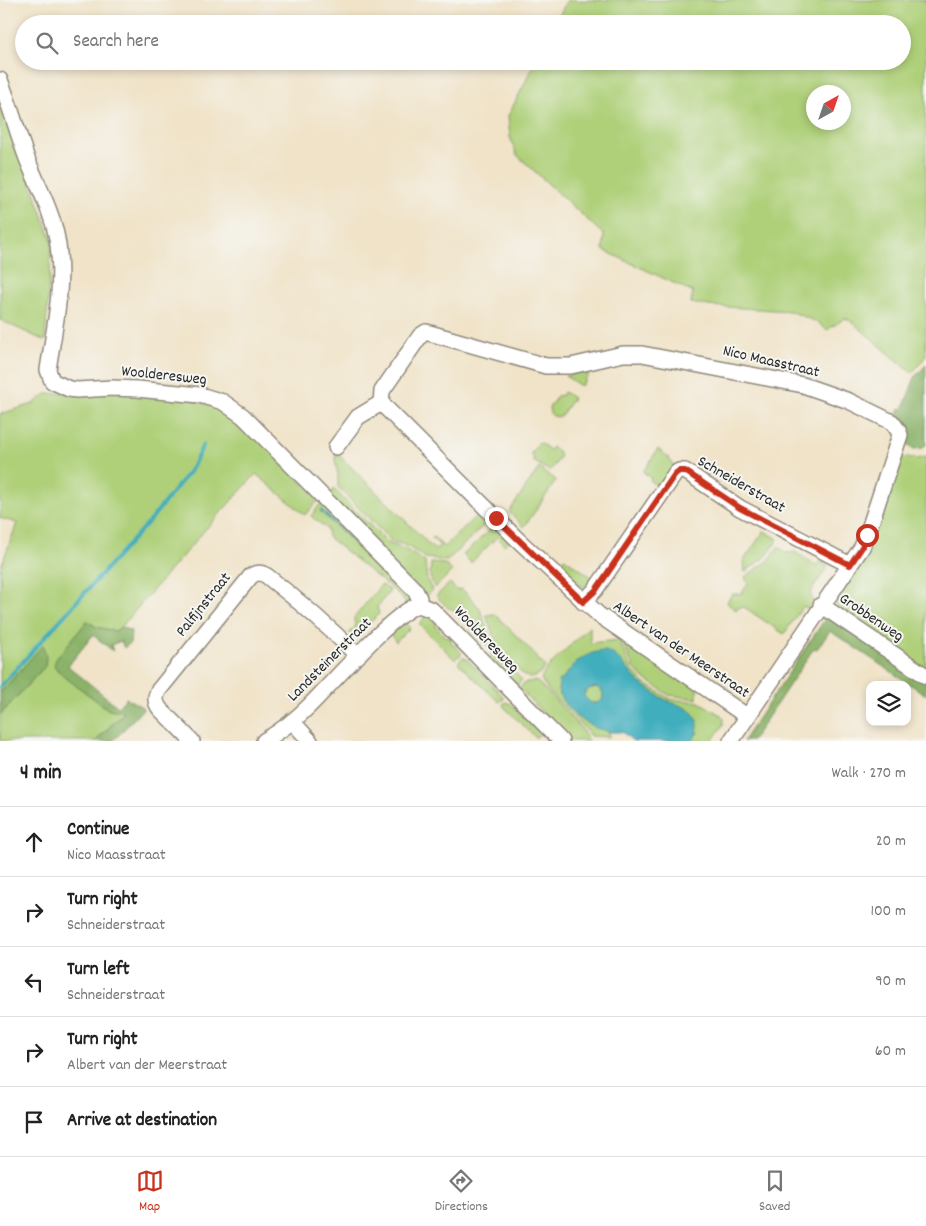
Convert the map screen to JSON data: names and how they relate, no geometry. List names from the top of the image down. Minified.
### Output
{"streets":{"street":["Nico Maasstraat","Woolderesweg","Schneiderstraat","Palfijnstraat","Grobbenweg","Albert van der Meerstraat","Landsteinerstraat"]},"crossings":[["Nico Maasstraat","Schneiderstraat"],["Nico Maasstraat","Grobbenweg"],["Nico Maasstraat","Albert van der Meerstraat"],["Woolderesweg","Landsteinerstraat"],["Schneiderstraat","Albert van der Meerstraat"],["Palfijnstraat","Landsteinerstraat"]],"north":"top right","page":{"search":"Search here","heading":["4 min","Walk · 270 m"],"list":[["Continue","Nico Maasstraat","20 m"],["Turn right","Schneiderstraat","100 m"],["Turn left","Schneiderstraat","90 m"],["Turn right","Albert van der Meerstraat","60 m"],"Arrive at destination"],"nav":["Map","Directions","Saved"]}}
